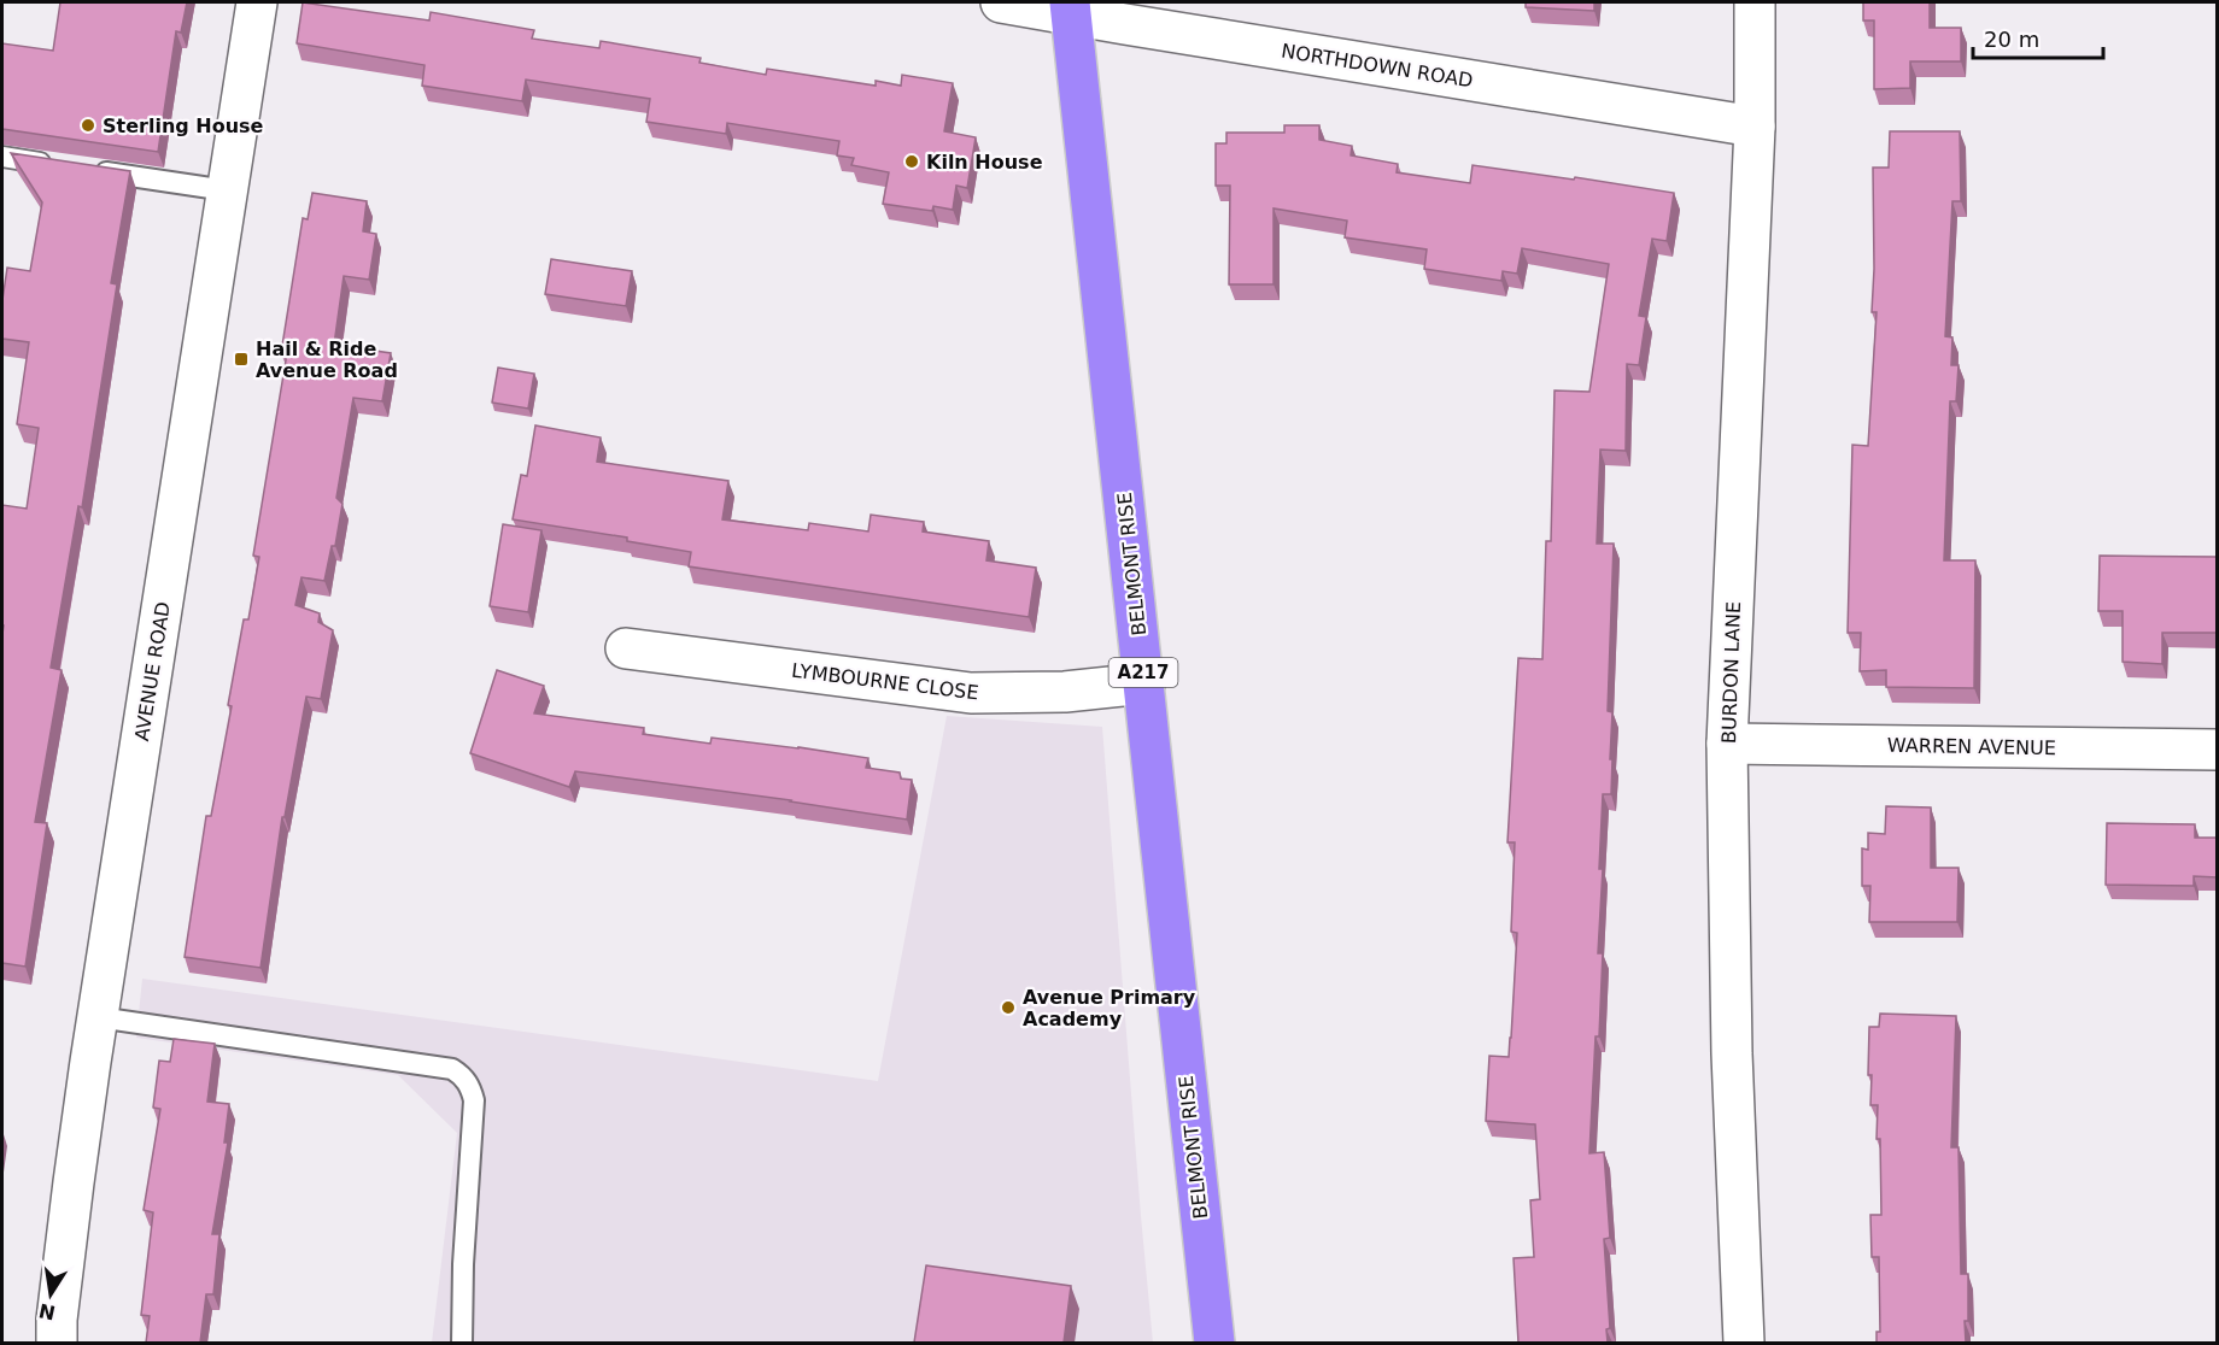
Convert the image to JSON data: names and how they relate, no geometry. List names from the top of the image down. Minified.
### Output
{"streets":{"highway":["BELMONT RISE","A217"],"street":["NORTHDOWN ROAD","AVENUE ROAD","BURDON LANE","LYMBOURNE CLOSE","WARREN AVENUE"]},"crossings":[["NORTHDOWN ROAD","BELMONT RISE"],["NORTHDOWN ROAD","BURDON LANE"],["BELMONT RISE","LYMBOURNE CLOSE"],["BURDON LANE","WARREN AVENUE"]],"places":{"other":["Sterling House","Kiln House","Avenue Primary Academy"],"transit":["Hail & Ride Avenue Road"]},"scale_bar":"20 m","north":"bottom"}
